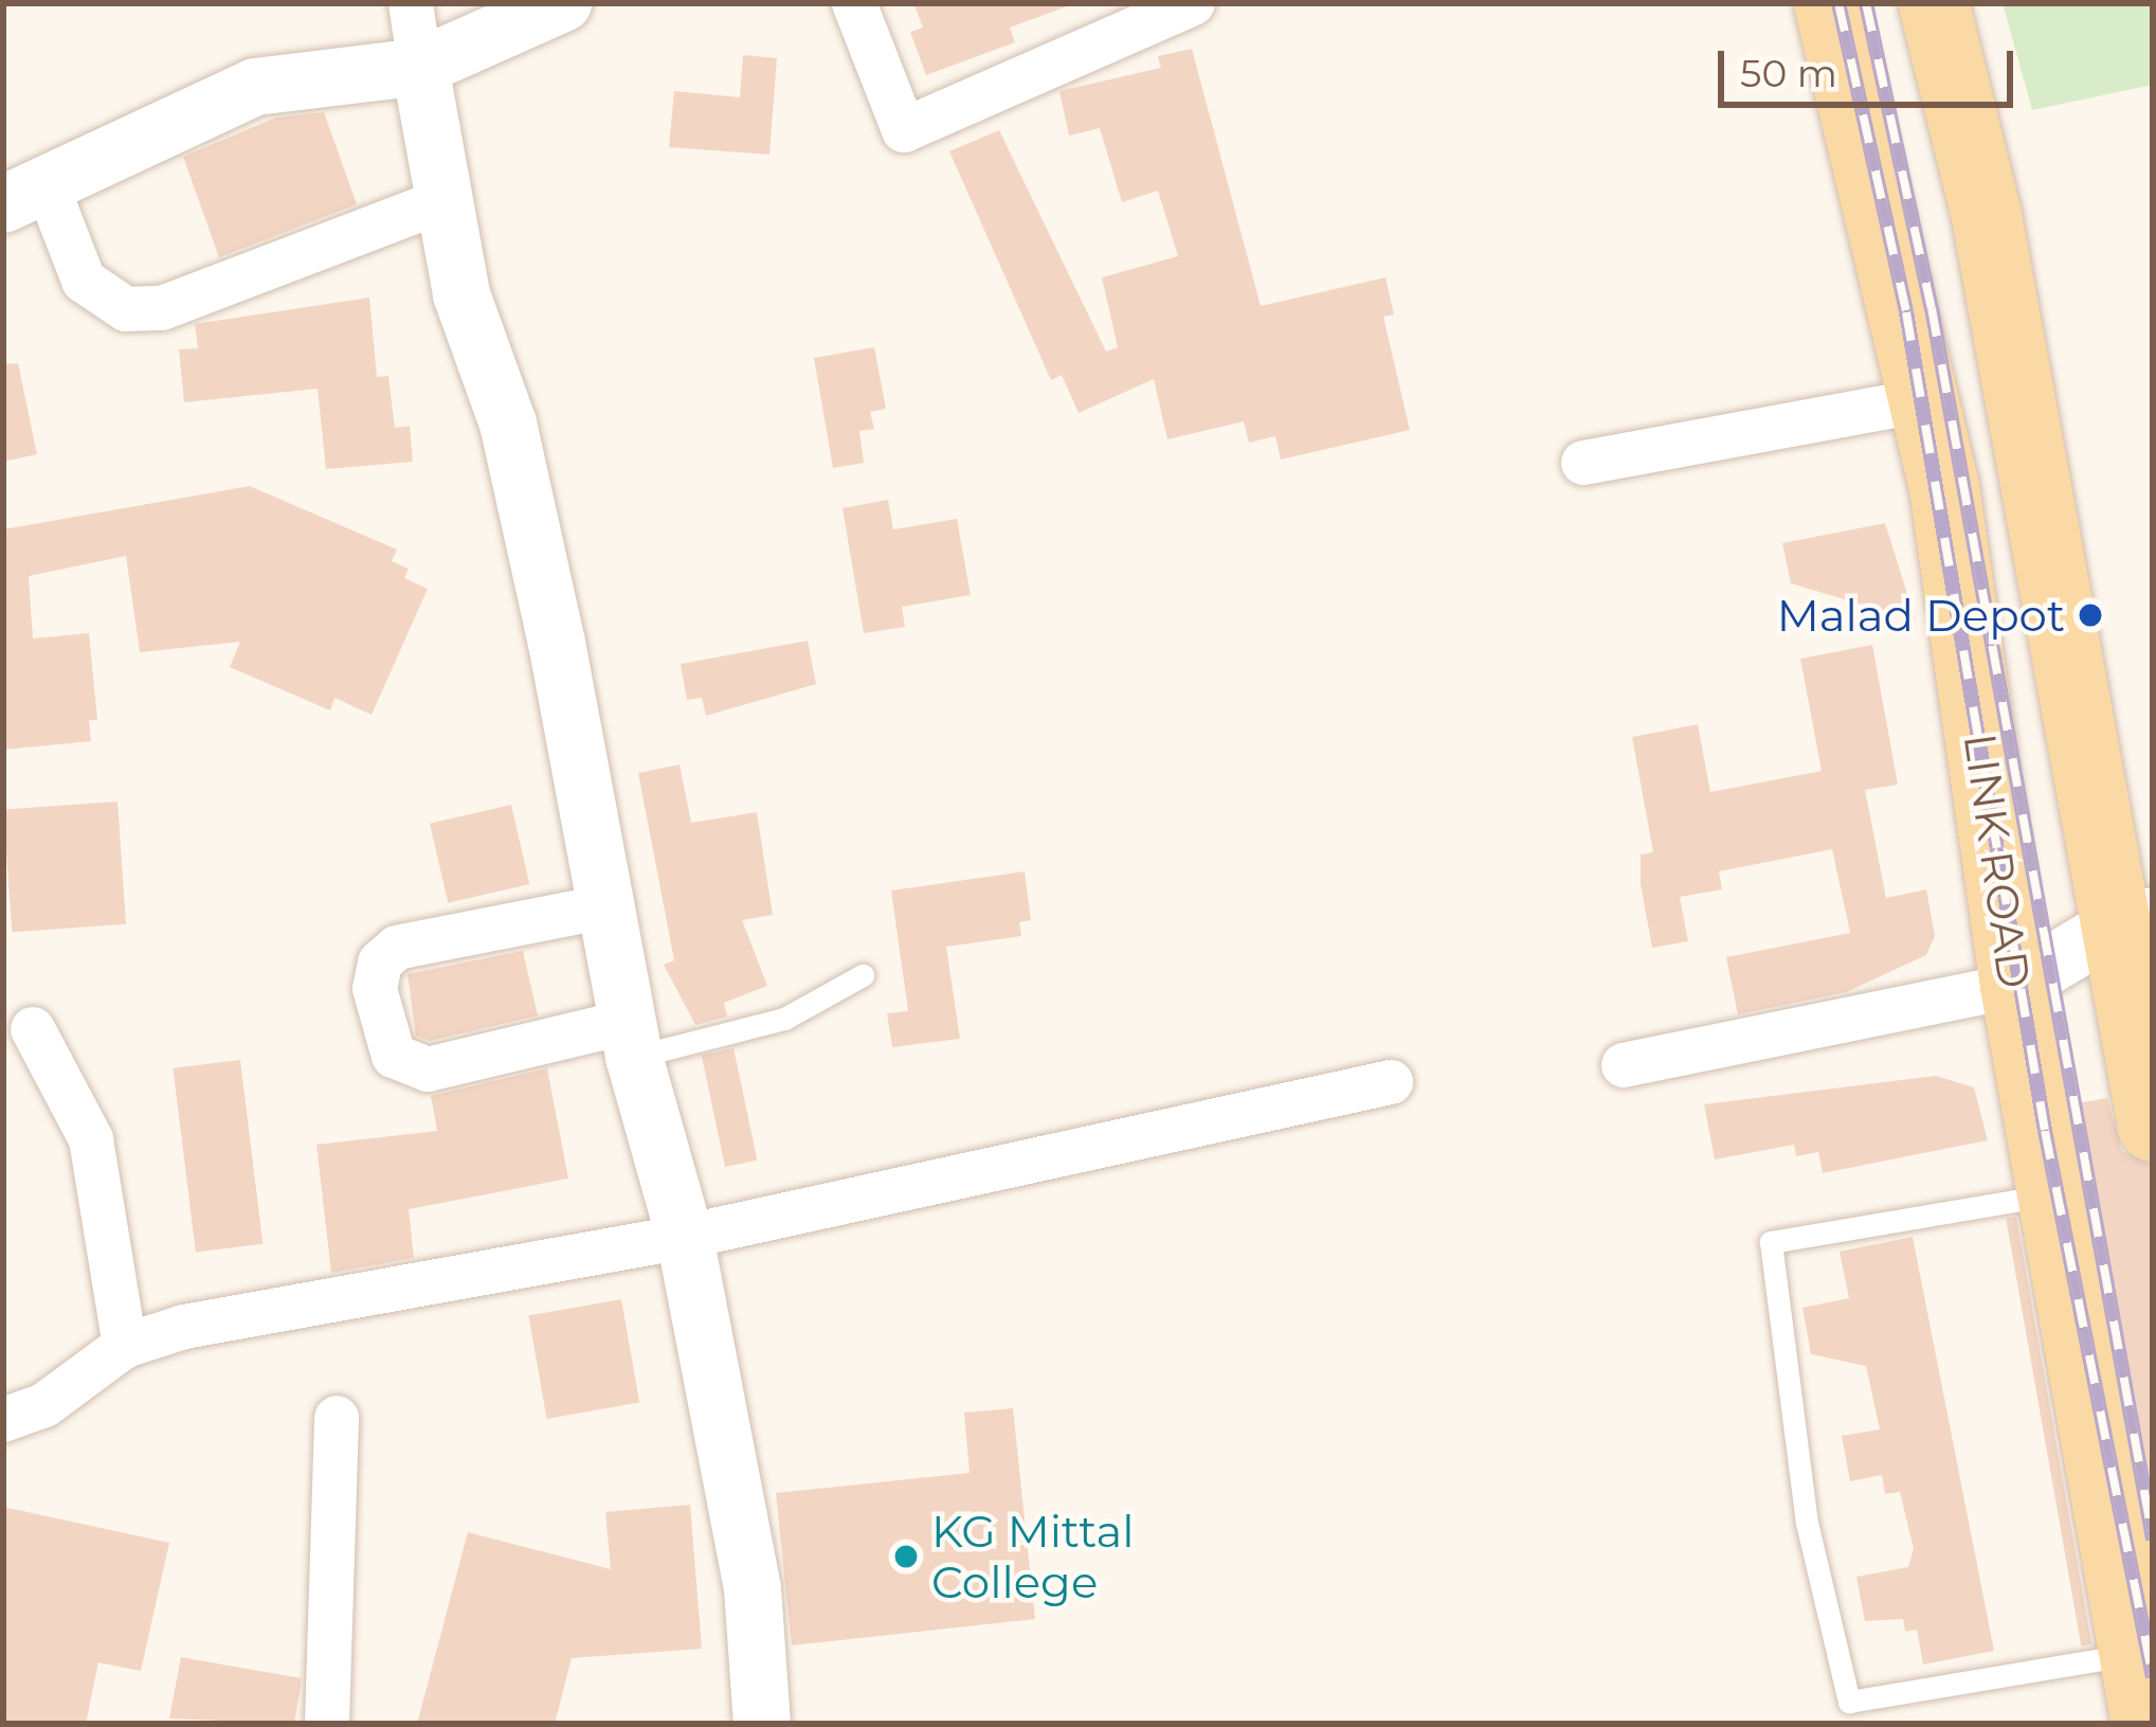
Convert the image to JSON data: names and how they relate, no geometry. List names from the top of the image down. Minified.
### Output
{"streets":{"main road":["LINK ROAD"]},"places":["Malad Depot","KG Mittal College"],"scale_bar":"50 m"}
